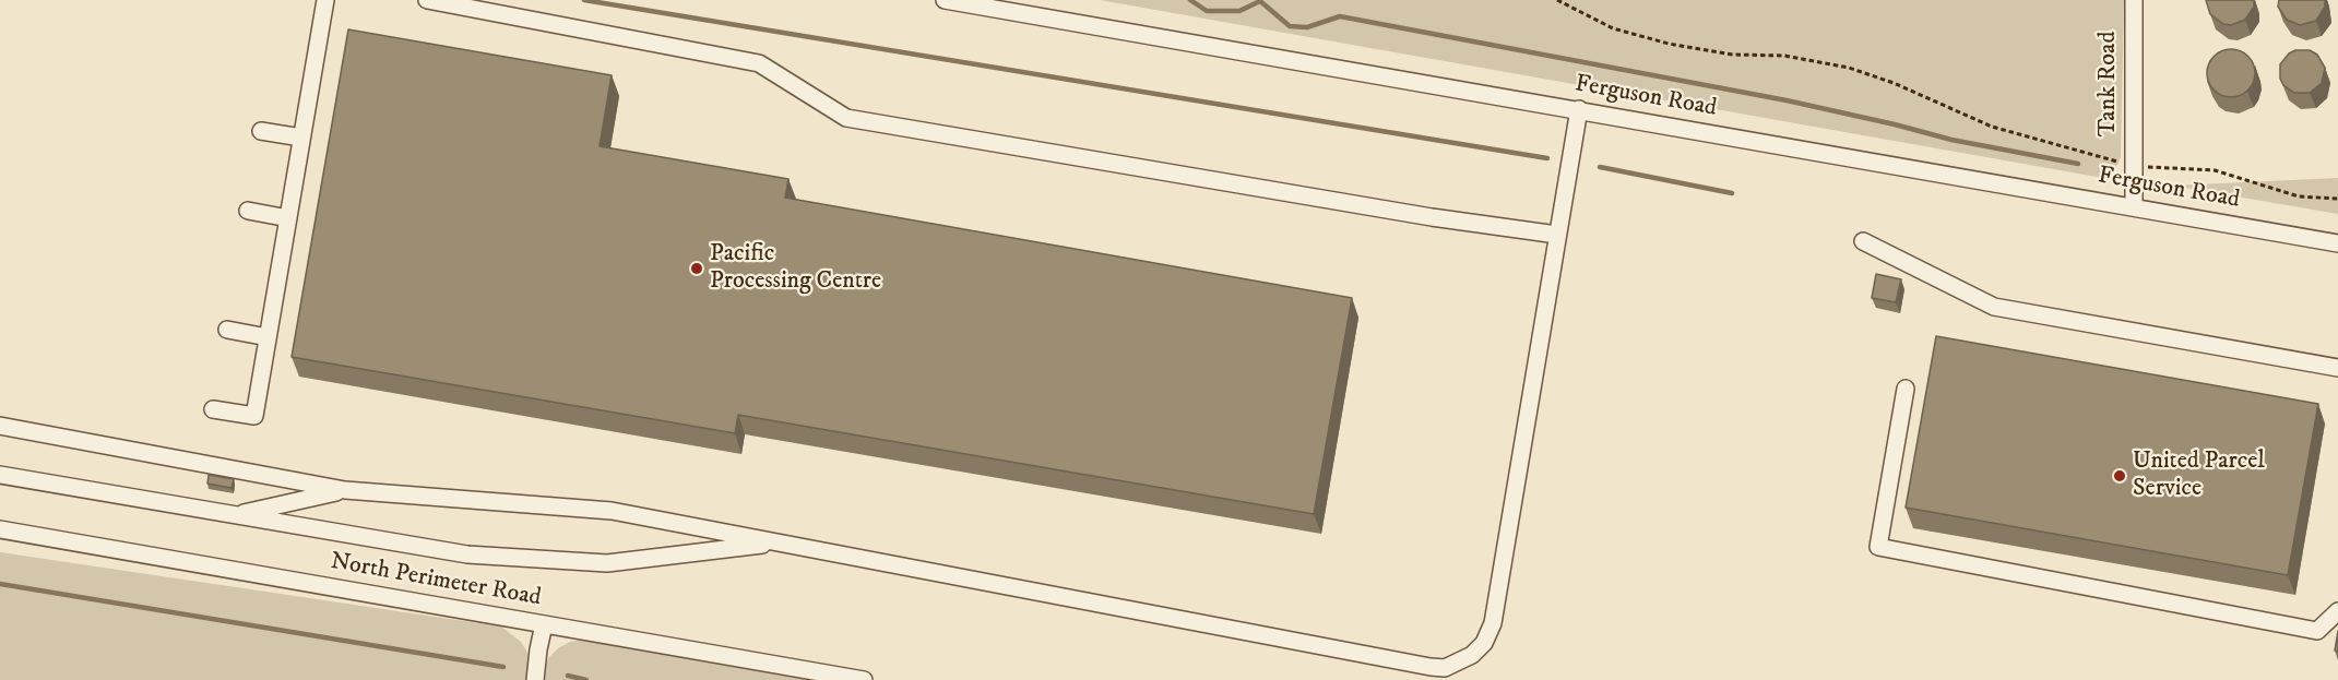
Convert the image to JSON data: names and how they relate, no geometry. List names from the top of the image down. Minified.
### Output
{"streets":{"street":["Tank Road","Ferguson Road","North Perimeter Road"]},"crossings":[["Tank Road","Ferguson Road"]],"places":["Pacific Processing Centre","United Parcel Service"]}
